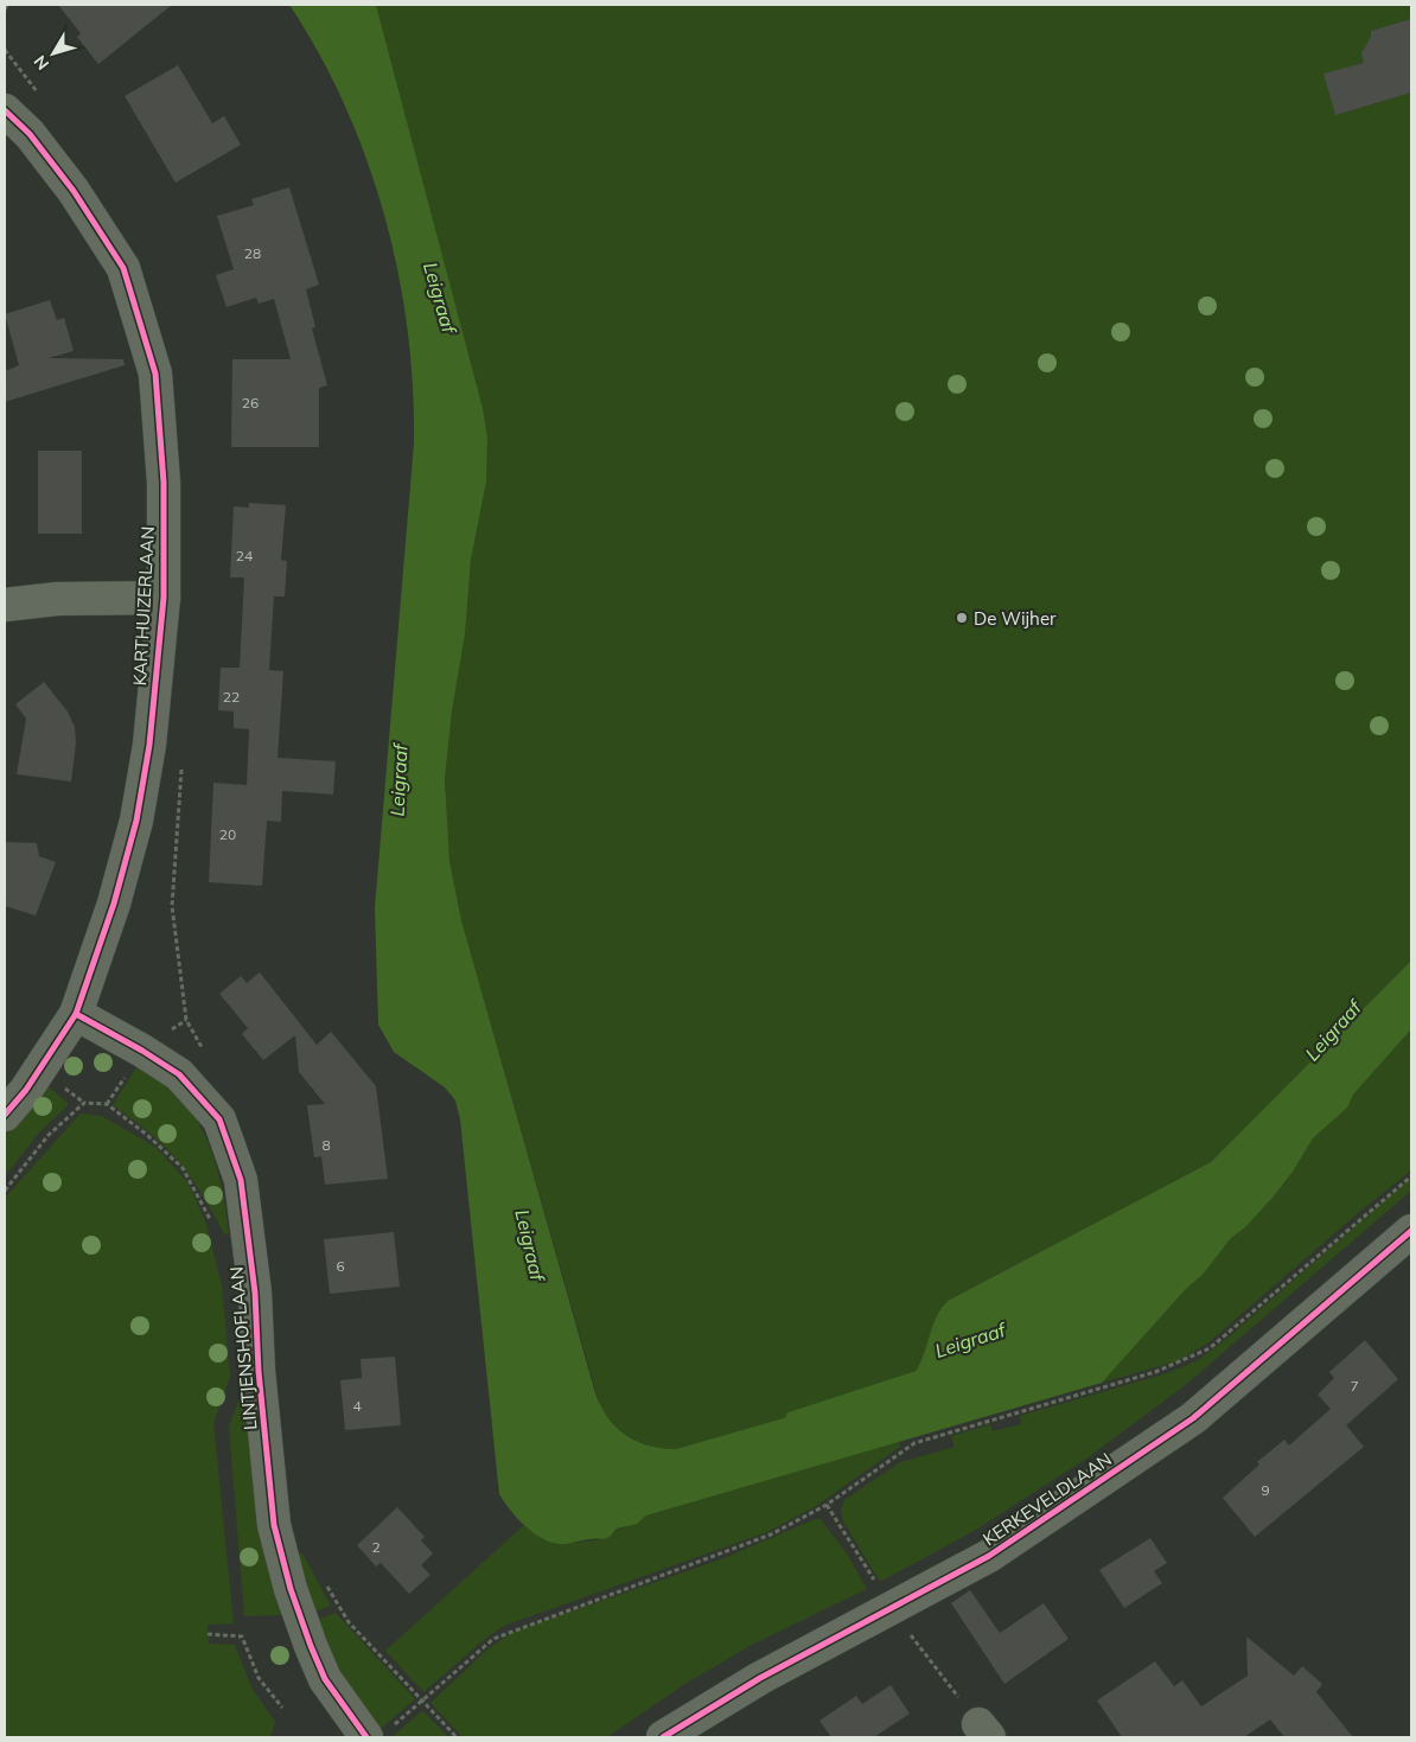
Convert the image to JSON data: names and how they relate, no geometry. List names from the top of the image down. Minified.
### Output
{"streets":{"street":["KARTHUIZERLAAN","LINTJENSHOFLAAN","KERKEVELDLAAN"]},"crossings":[["KARTHUIZERLAAN","LINTJENSHOFLAAN"]],"water":["Leigraaf"],"places":["De Wijher"],"house_numbers":["28","26","24","22","20","8","6","7","4","9","2"],"north":"bottom left"}
